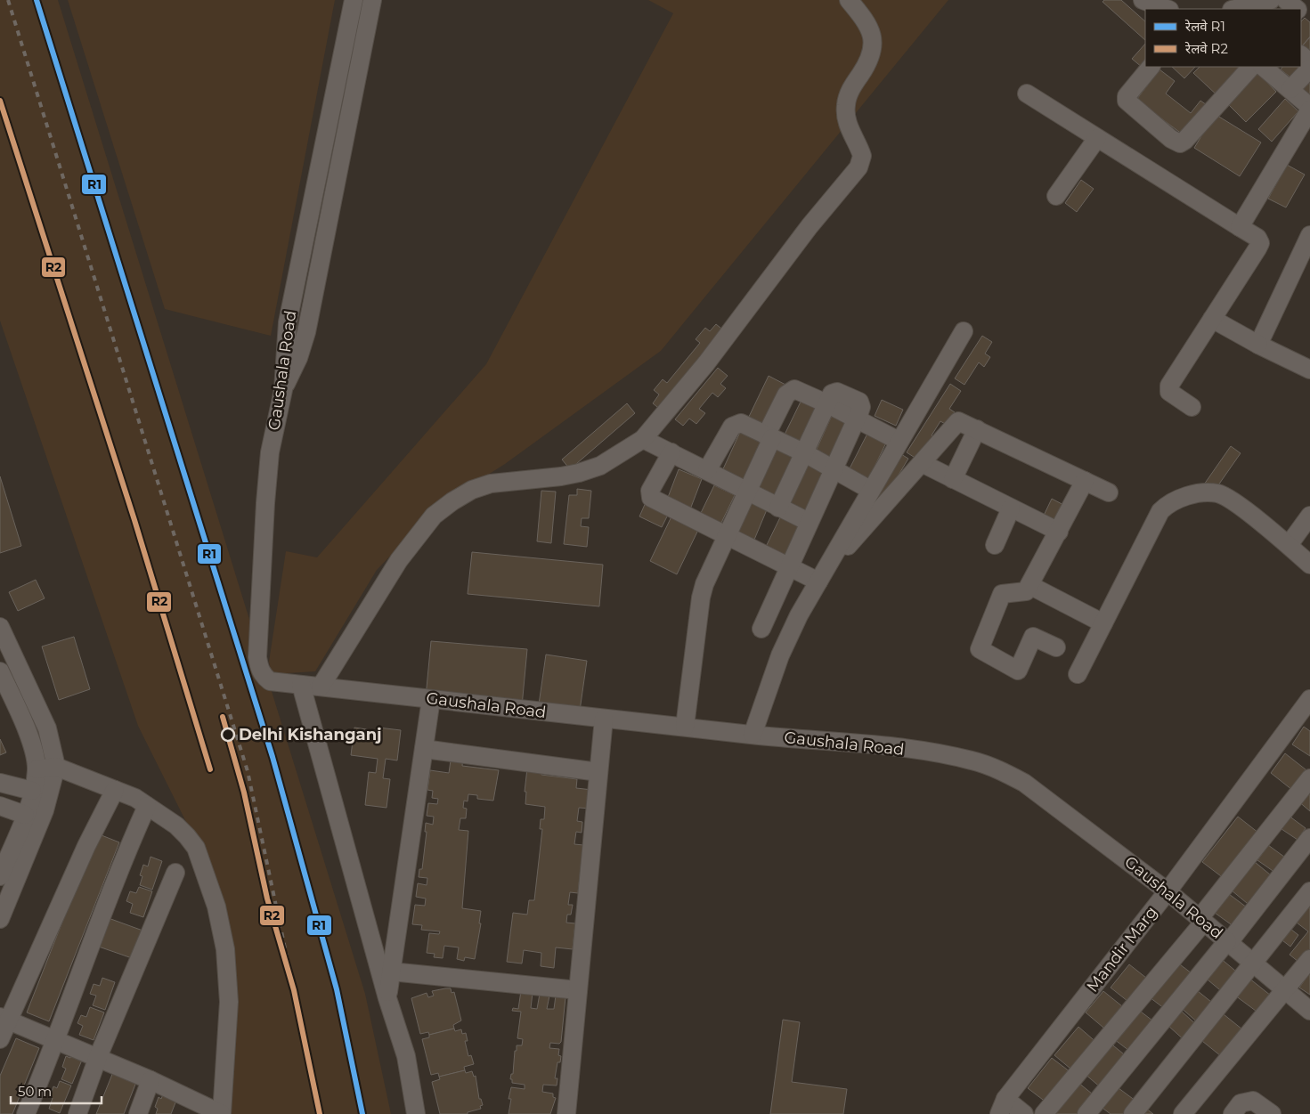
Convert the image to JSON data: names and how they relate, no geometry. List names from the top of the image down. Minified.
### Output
{"streets":{"street":["Gaushala Road","Mandir Marg"]},"crossings":[["Gaushala Road","Mandir Marg"]],"places":["Delhi Kishanganj"],"lines":["rail line R1","rail line R2"],"legend":["रेलवे R1","रेलवे R2"],"scale_bar":"50 m"}
